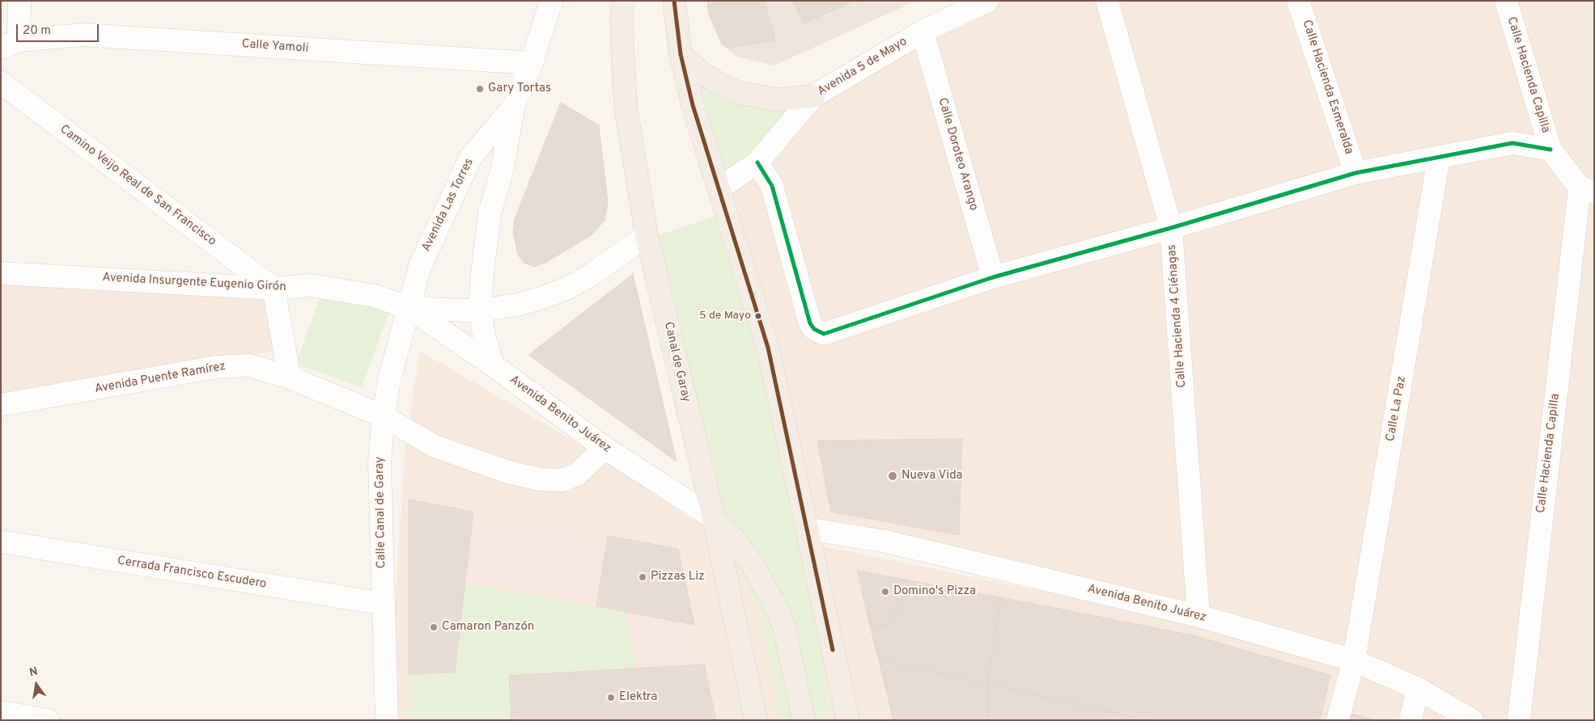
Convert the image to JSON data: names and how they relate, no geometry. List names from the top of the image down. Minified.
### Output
{"streets":{"main road":["Canal de Garay"],"street":["Calle Yamoli","Avenida 5 de Mayo","Calle Hacienda Capilla","Calle Hacienda Esmeralda","Calle Doroteo Arango","Camino Veijo Real de San Francisco","Avenida Las Torres","Avenida Insurgente Eugenio Girón","Calle Hacienda 4 Ciénagas","Avenida Puente Ramírez","Calle La Paz","Avenida Benito Juárez","Calle Canal de Garay","Cerrada Francisco Escudero"]},"crossings":[["Calle Yamoli","Avenida Las Torres"],["Avenida 5 de Mayo","Calle Doroteo Arango"],["Camino Veijo Real de San Francisco","Avenida Insurgente Eugenio Girón"],["Avenida Las Torres","Avenida Insurgente Eugenio Girón"],["Avenida Las Torres","Avenida Benito Juárez"],["Avenida Las Torres","Calle Canal de Garay"],["Avenida Insurgente Eugenio Girón","Avenida Benito Juárez"],["Avenida Insurgente Eugenio Girón","Calle Canal de Garay"],["Calle Hacienda 4 Ciénagas","Avenida Benito Juárez"],["Canal de Garay","Avenida Benito Juárez"],["Avenida Puente Ramírez","Avenida Benito Juárez"],["Avenida Puente Ramírez","Calle Canal de Garay"],["Calle La Paz","Avenida Benito Juárez"],["Avenida Benito Juárez","Calle Canal de Garay"],["Calle Canal de Garay","Cerrada Francisco Escudero"]],"places":["Gary Tortas","5 de Mayo","Nueva Vida","Pizzas Liz","Domino's Pizza","Camaron Panzón","Elektra"],"scale_bar":"20 m","north":"top"}
